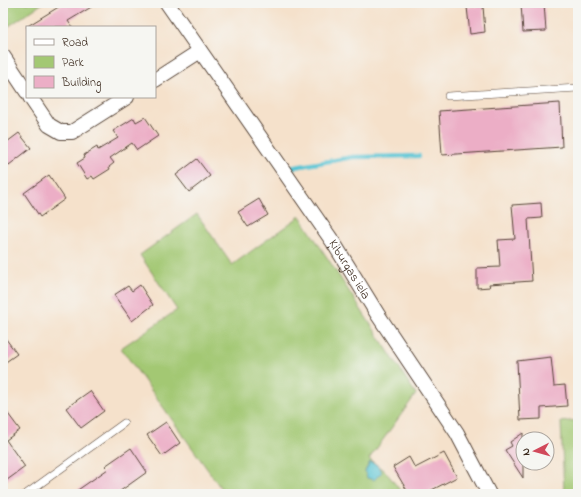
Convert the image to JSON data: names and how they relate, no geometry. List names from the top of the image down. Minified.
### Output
{"streets":{"street":["Ķiburgas iela"]},"legend":["Road","Park","Building"],"north":"left"}
